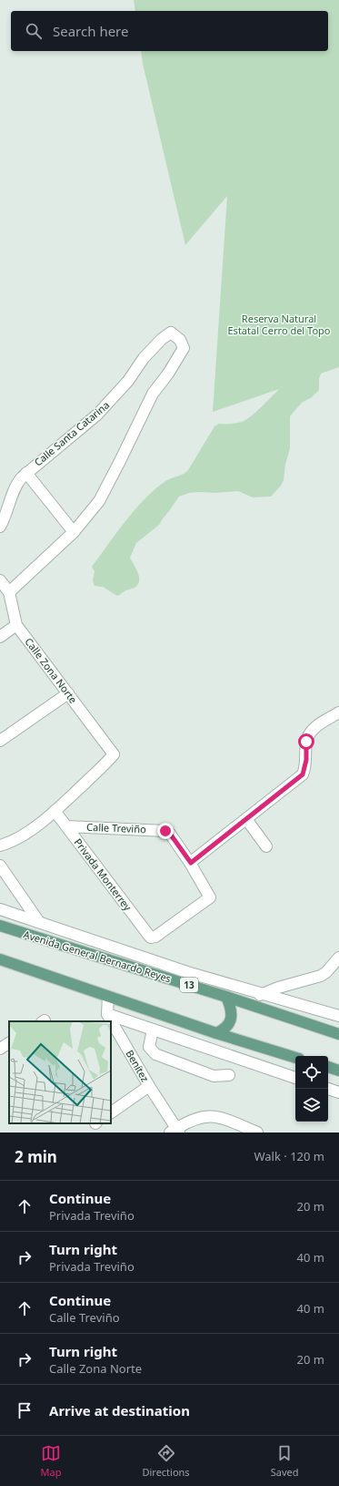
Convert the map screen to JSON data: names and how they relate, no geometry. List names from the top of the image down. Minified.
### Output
{"streets":{"main road":["Avenida General Bernardo Reyes","13"],"street":["Calle Santa Catarina","Calle Zona Norte","Calle Treviño","Privada Monterrey","Benítez"]},"crossings":[["Calle Zona Norte","Privada Monterrey"],["Calle Treviño","Privada Monterrey"]],"parks":["Reserva Natural Estatal Cerro del Topo"],"page":{"search":"Search here","heading":["2 min","Walk · 120 m"],"list":[["Continue","Privada Treviño","20 m"],["Turn right","Privada Treviño","40 m"],["Continue","Calle Treviño","40 m"],["Turn right","Calle Zona Norte","20 m"],"Arrive at destination"],"nav":["Map","Directions","Saved"]}}
